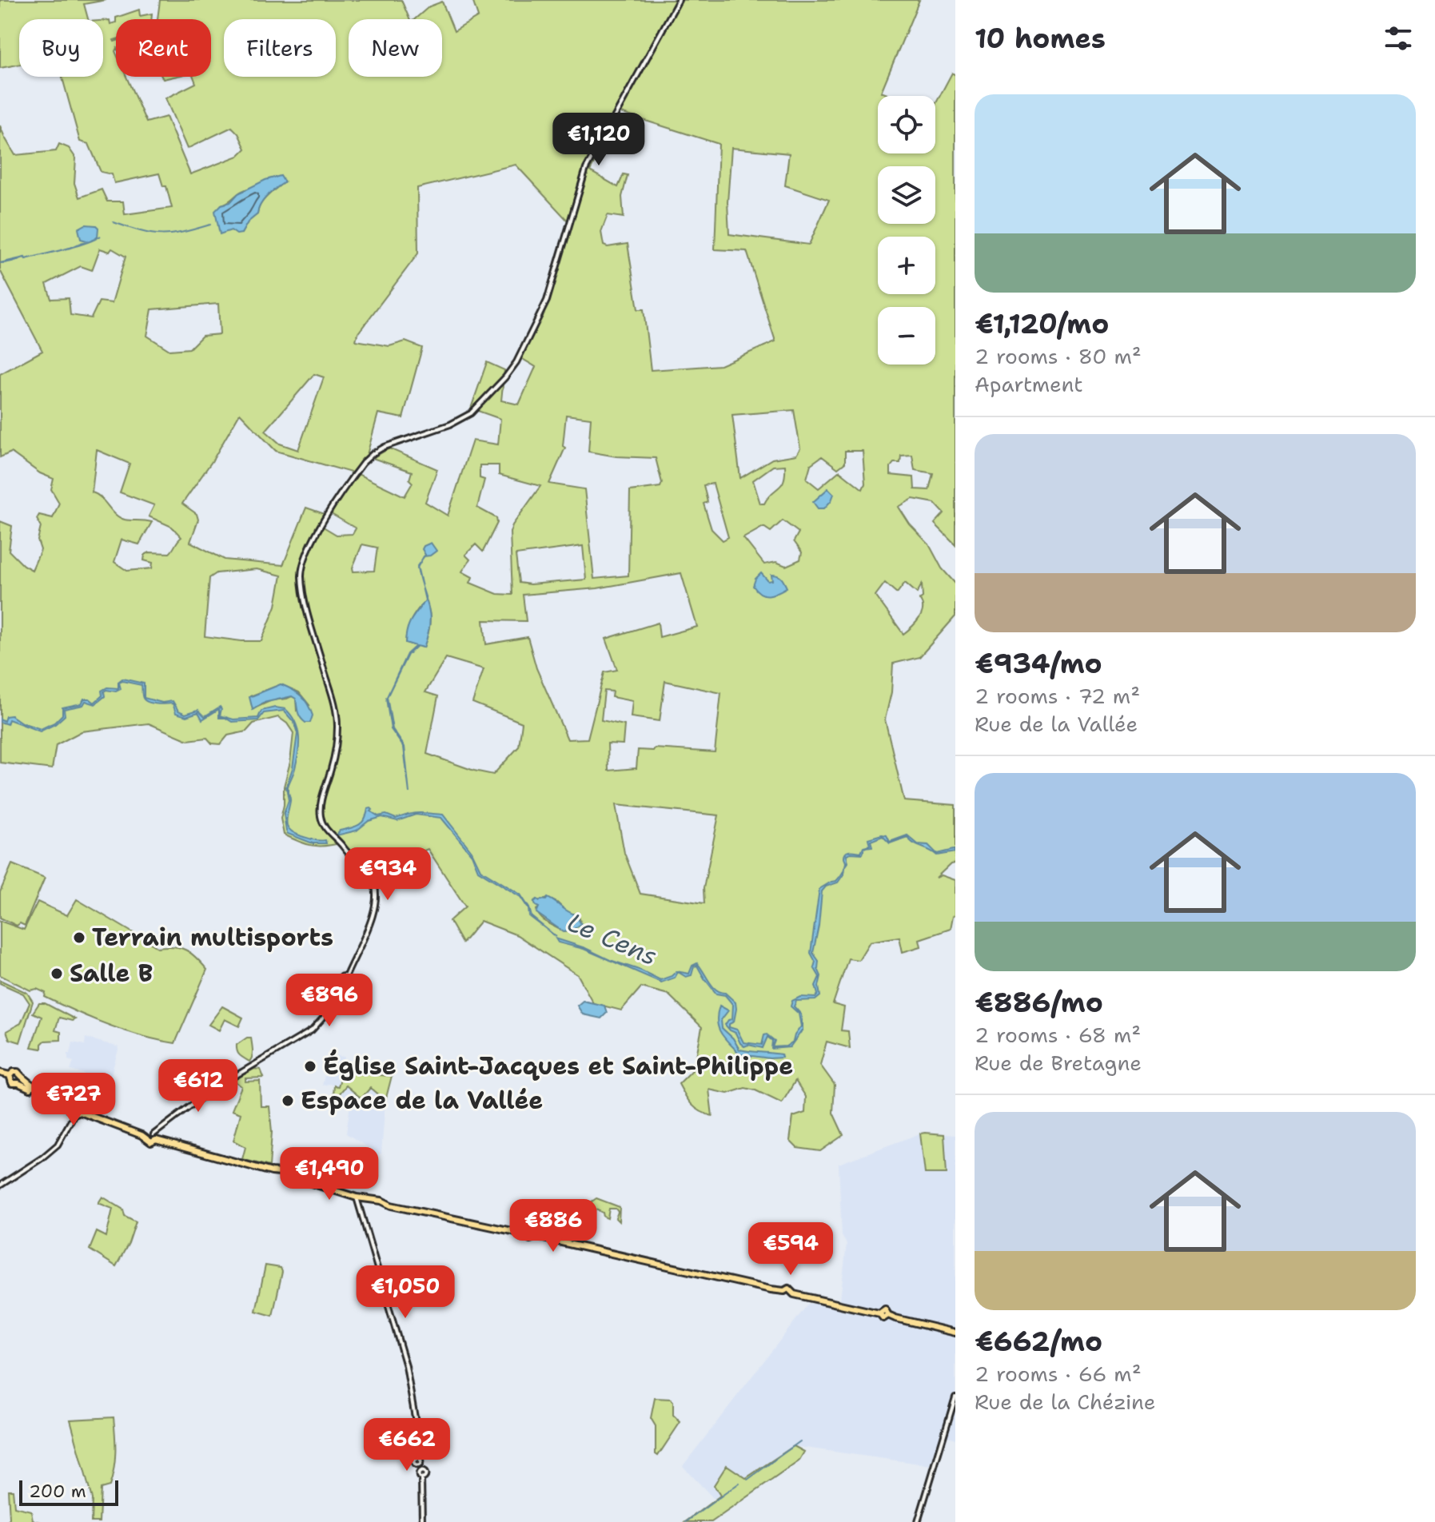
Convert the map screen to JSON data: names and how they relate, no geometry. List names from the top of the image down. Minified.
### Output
{"water":["Le Cens"],"places":["Terrain multisports","Salle B","Église Saint-Jacques et Saint-Philippe","Espace de la Vallée"],"scale_bar":"200 m","page":{"heading":"10 homes","chip":["Buy","Rent","Filters","New"],"list":[{"name":"€1,120/mo","note":"2 rooms · 80 m² · Apartment"},{"name":"€934/mo","note":"2 rooms · 72 m² · Rue de la Vallée"},{"name":"€886/mo","note":"2 rooms · 68 m² · Rue de Bretagne"},{"name":"€662/mo","note":"2 rooms · 66 m² · Rue de la Chézine"}],"map_buttons":["+","−"],"price":["€1,120","€934","€896","€612","€727","€1,490","€886","€594","€1,050","€662"],"scale":"200 m"}}
